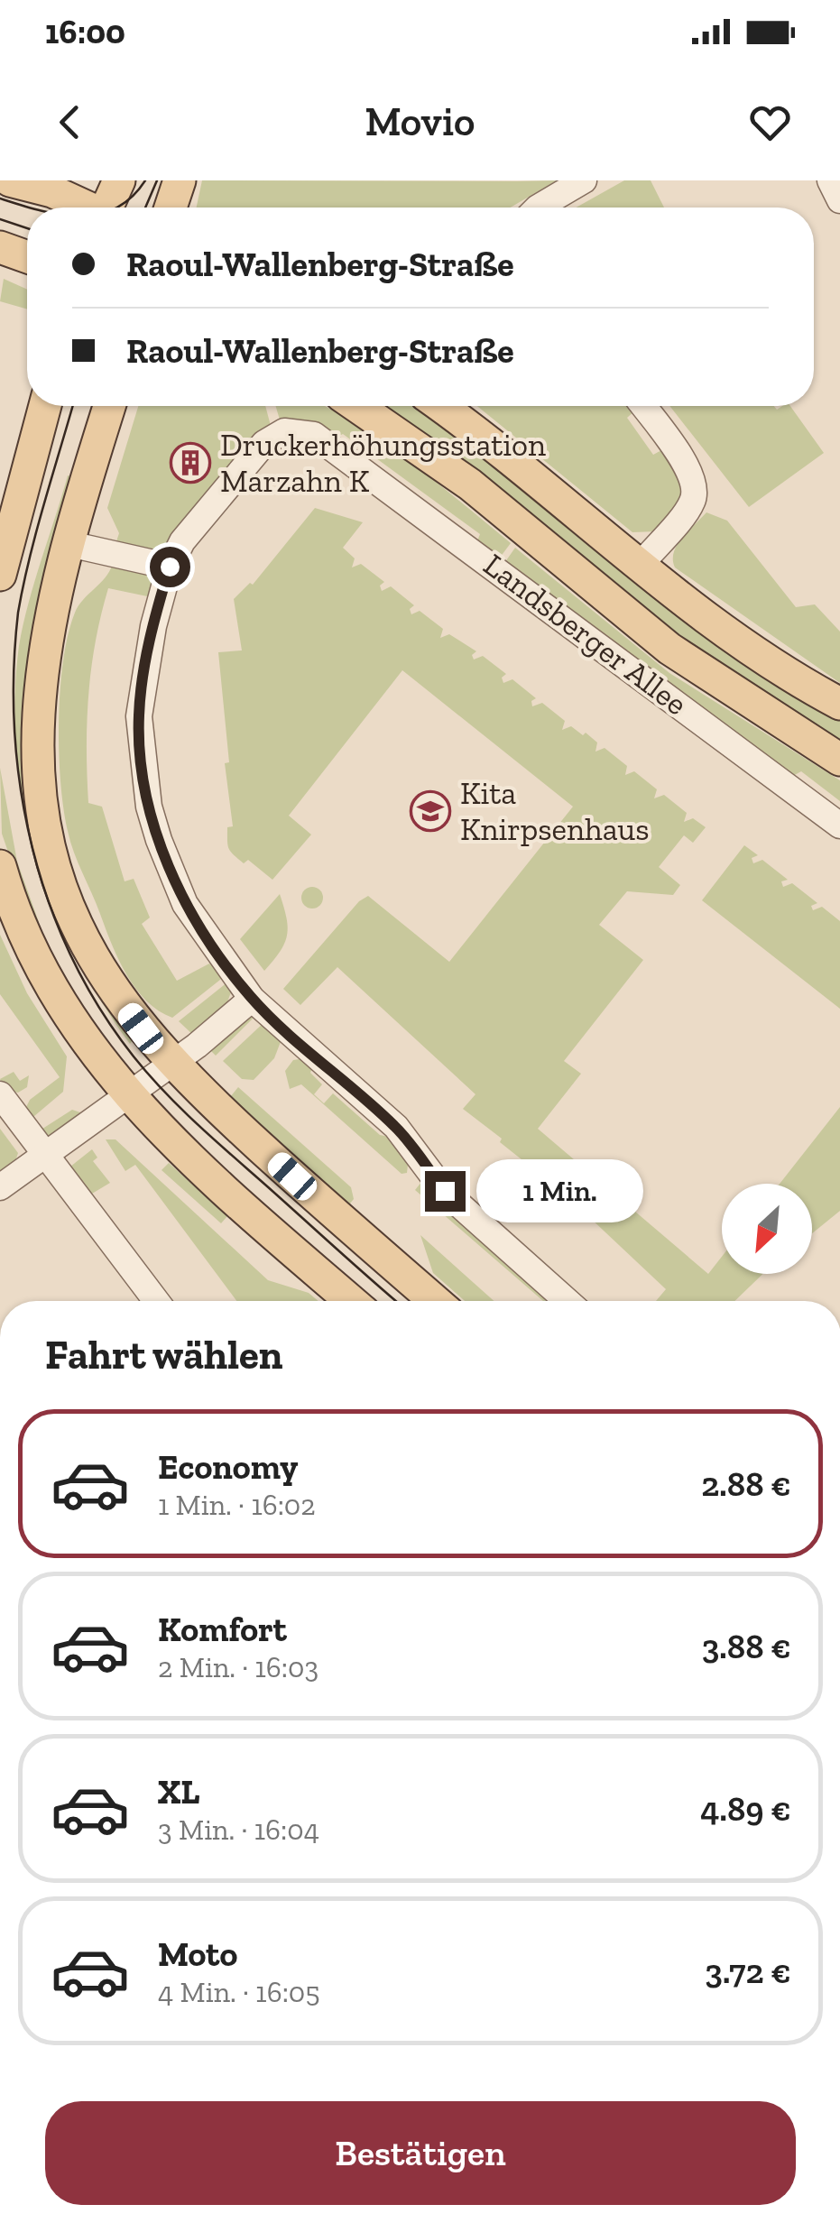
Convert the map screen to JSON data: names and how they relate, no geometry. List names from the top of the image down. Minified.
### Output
{"streets":{"main road":["Landsberger Allee"]},"places":{"building":["Druckerhöhungsstation Marzahn K"],"school or university":["Kita Knirpsenhaus"]},"north":"bottom left","page":{"status":"16:00","header":"Movio","banner":["Raoul-Wallenberg-Straße","Raoul-Wallenberg-Straße"],"bubble":"1 Min.","heading":"Fahrt wählen","list":[{"name":"Economy","note":"1 Min. · 16:02","value":"2.88 €"},{"name":"Komfort","note":"2 Min. · 16:03","value":"3.88 €"},{"name":"XL","note":"3 Min. · 16:04","value":"4.89 €"},{"name":"Moto","note":"4 Min. · 16:05","value":"3.72 €"}],"buttons":"Bestätigen"}}
